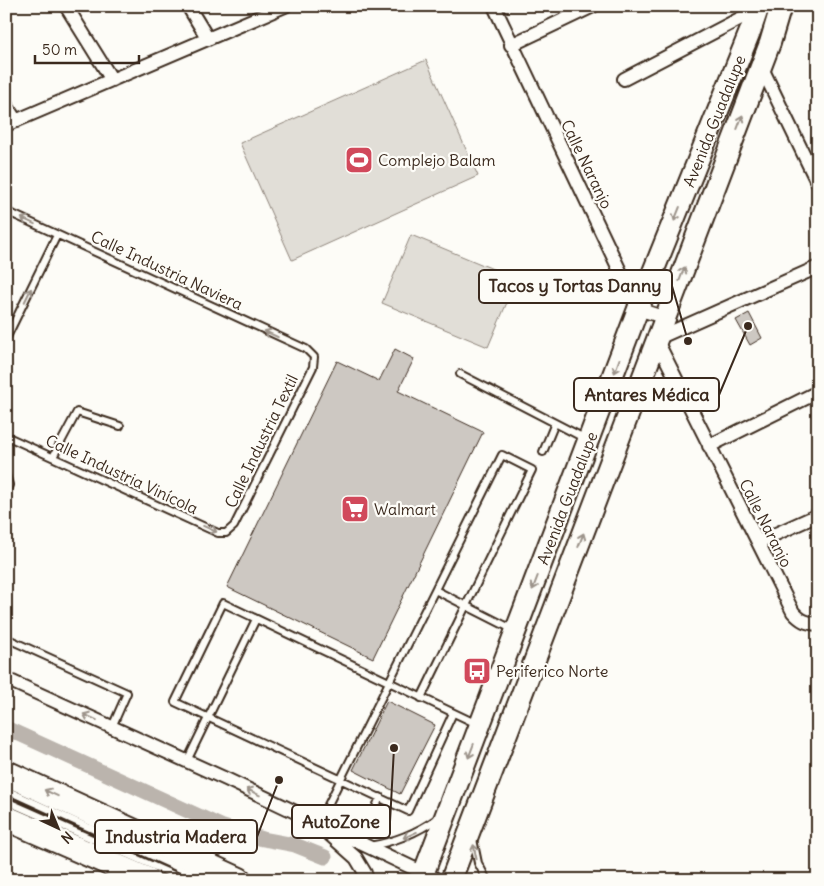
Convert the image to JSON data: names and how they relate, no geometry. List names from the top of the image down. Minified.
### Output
{"streets":{"main road":["Avenida Guadalupe"],"street":["Calle Naranjo"],"lane":["Calle Industria Naviera","Calle Industria Textil","Calle Industria Vinícola"]},"crossings":[["Avenida Guadalupe","Calle Naranjo"],["Calle Industria Naviera","Calle Industria Textil"],["Calle Industria Textil","Calle Industria Vinícola"]],"one_way":["Calle Industria Naviera","Calle Industria Vinícola"],"places":{"sports":["Complejo Balam"],"other":["Antares Médica","Tacos y Tortas Danny","AutoZone","Industria Madera"],"supermarket":["Walmart"],"bus stop":["Periferico Norte"]},"scale_bar":"50 m","north":"bottom right"}
